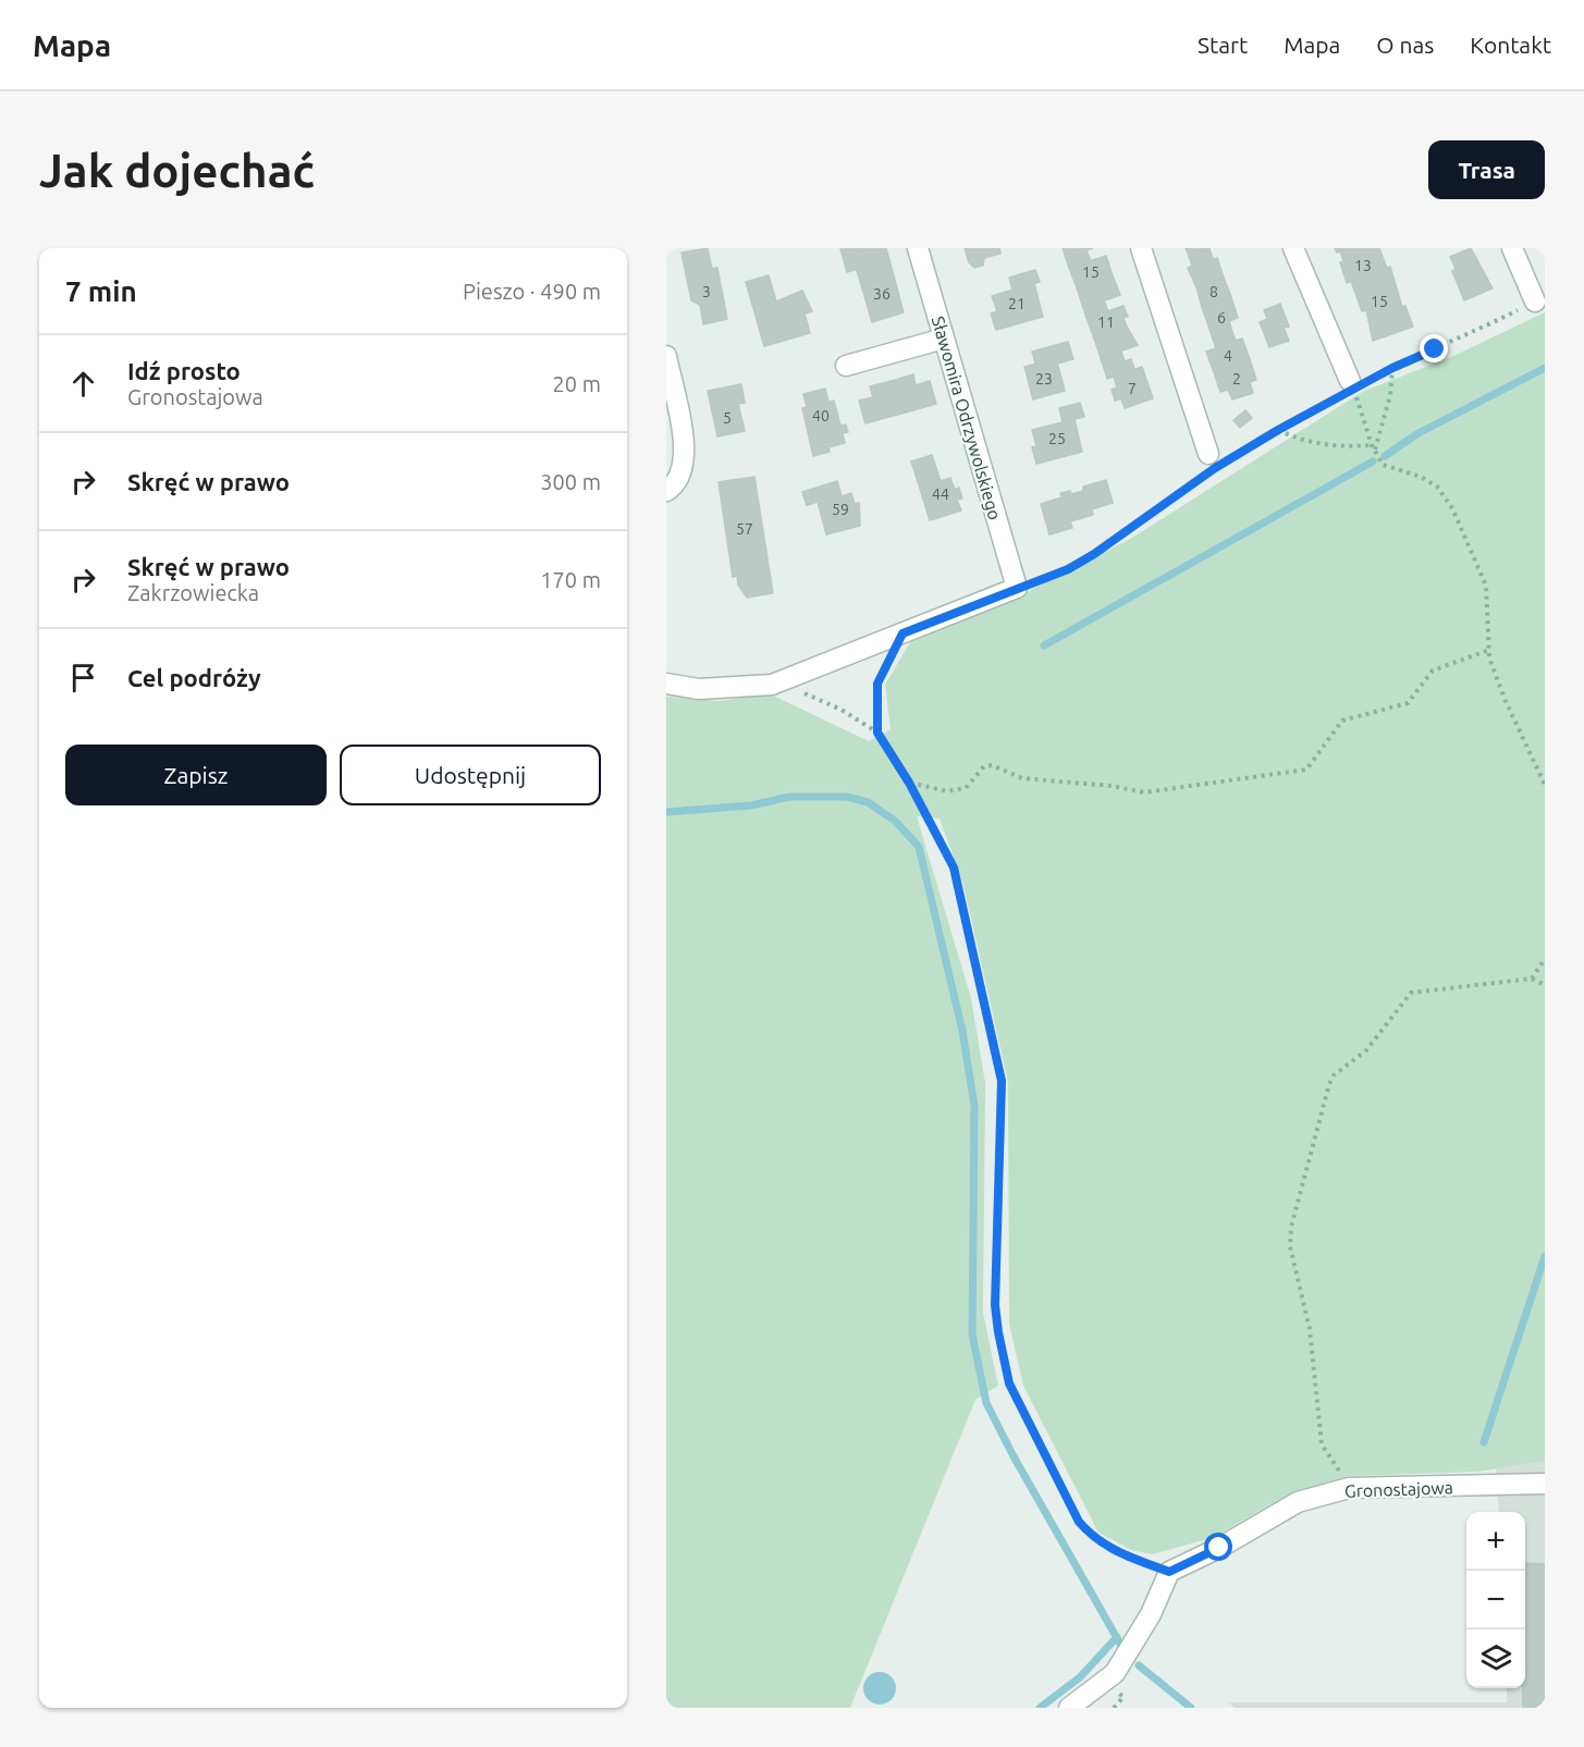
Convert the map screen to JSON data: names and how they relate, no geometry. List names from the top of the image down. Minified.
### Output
{"streets":{"street":["Sławomira Odrzywolskiego","Gronostajowa"]},"house_numbers":["13","15","3","8","36","15","21","6","11","4","23","2","7","40","5","25","44","59","57"],"page":{"header":"Mapa","nav":["Start","Mapa","O nas","Kontakt"],"buttons":["Trasa",["Zapisz","Udostępnij"]],"title":"Jak dojechać","heading":["7 min","Pieszo · 490 m"],"list":[["Idź prosto","Gronostajowa","20 m"],["Skręć w prawo","300 m"],["Skręć w prawo","Zakrzowiecka","170 m"],"Cel podróży"],"map_buttons":["+","−"]}}
